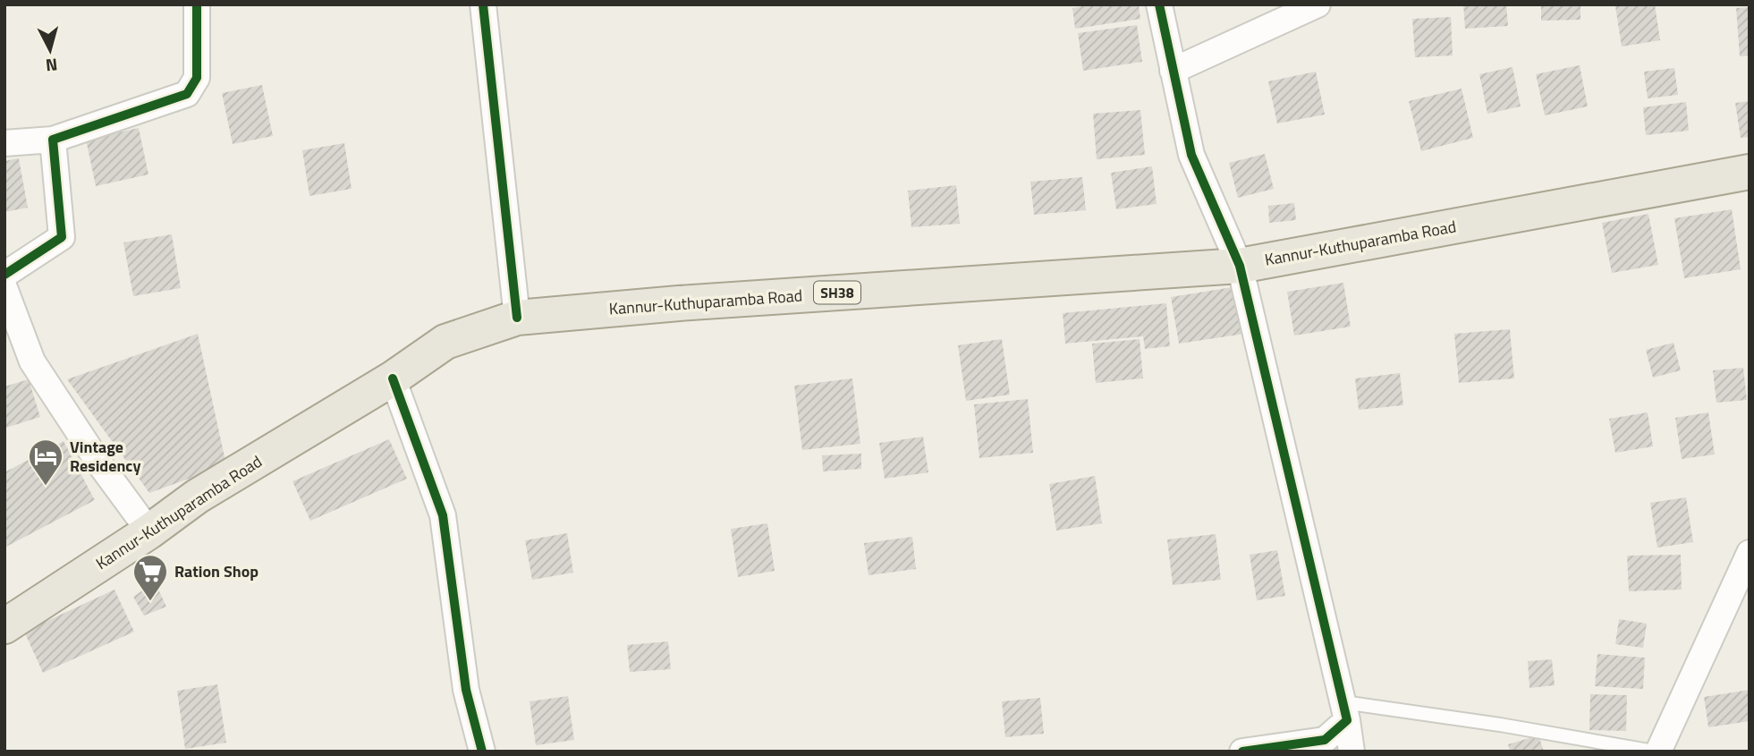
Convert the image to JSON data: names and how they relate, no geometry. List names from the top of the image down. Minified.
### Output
{"streets":{"main road":["Kannur-Kuthuparamba Road","SH38"]},"places":{"hotel":["Vintage Residency"],"supermarket":["Ration Shop"]},"north":"bottom"}
